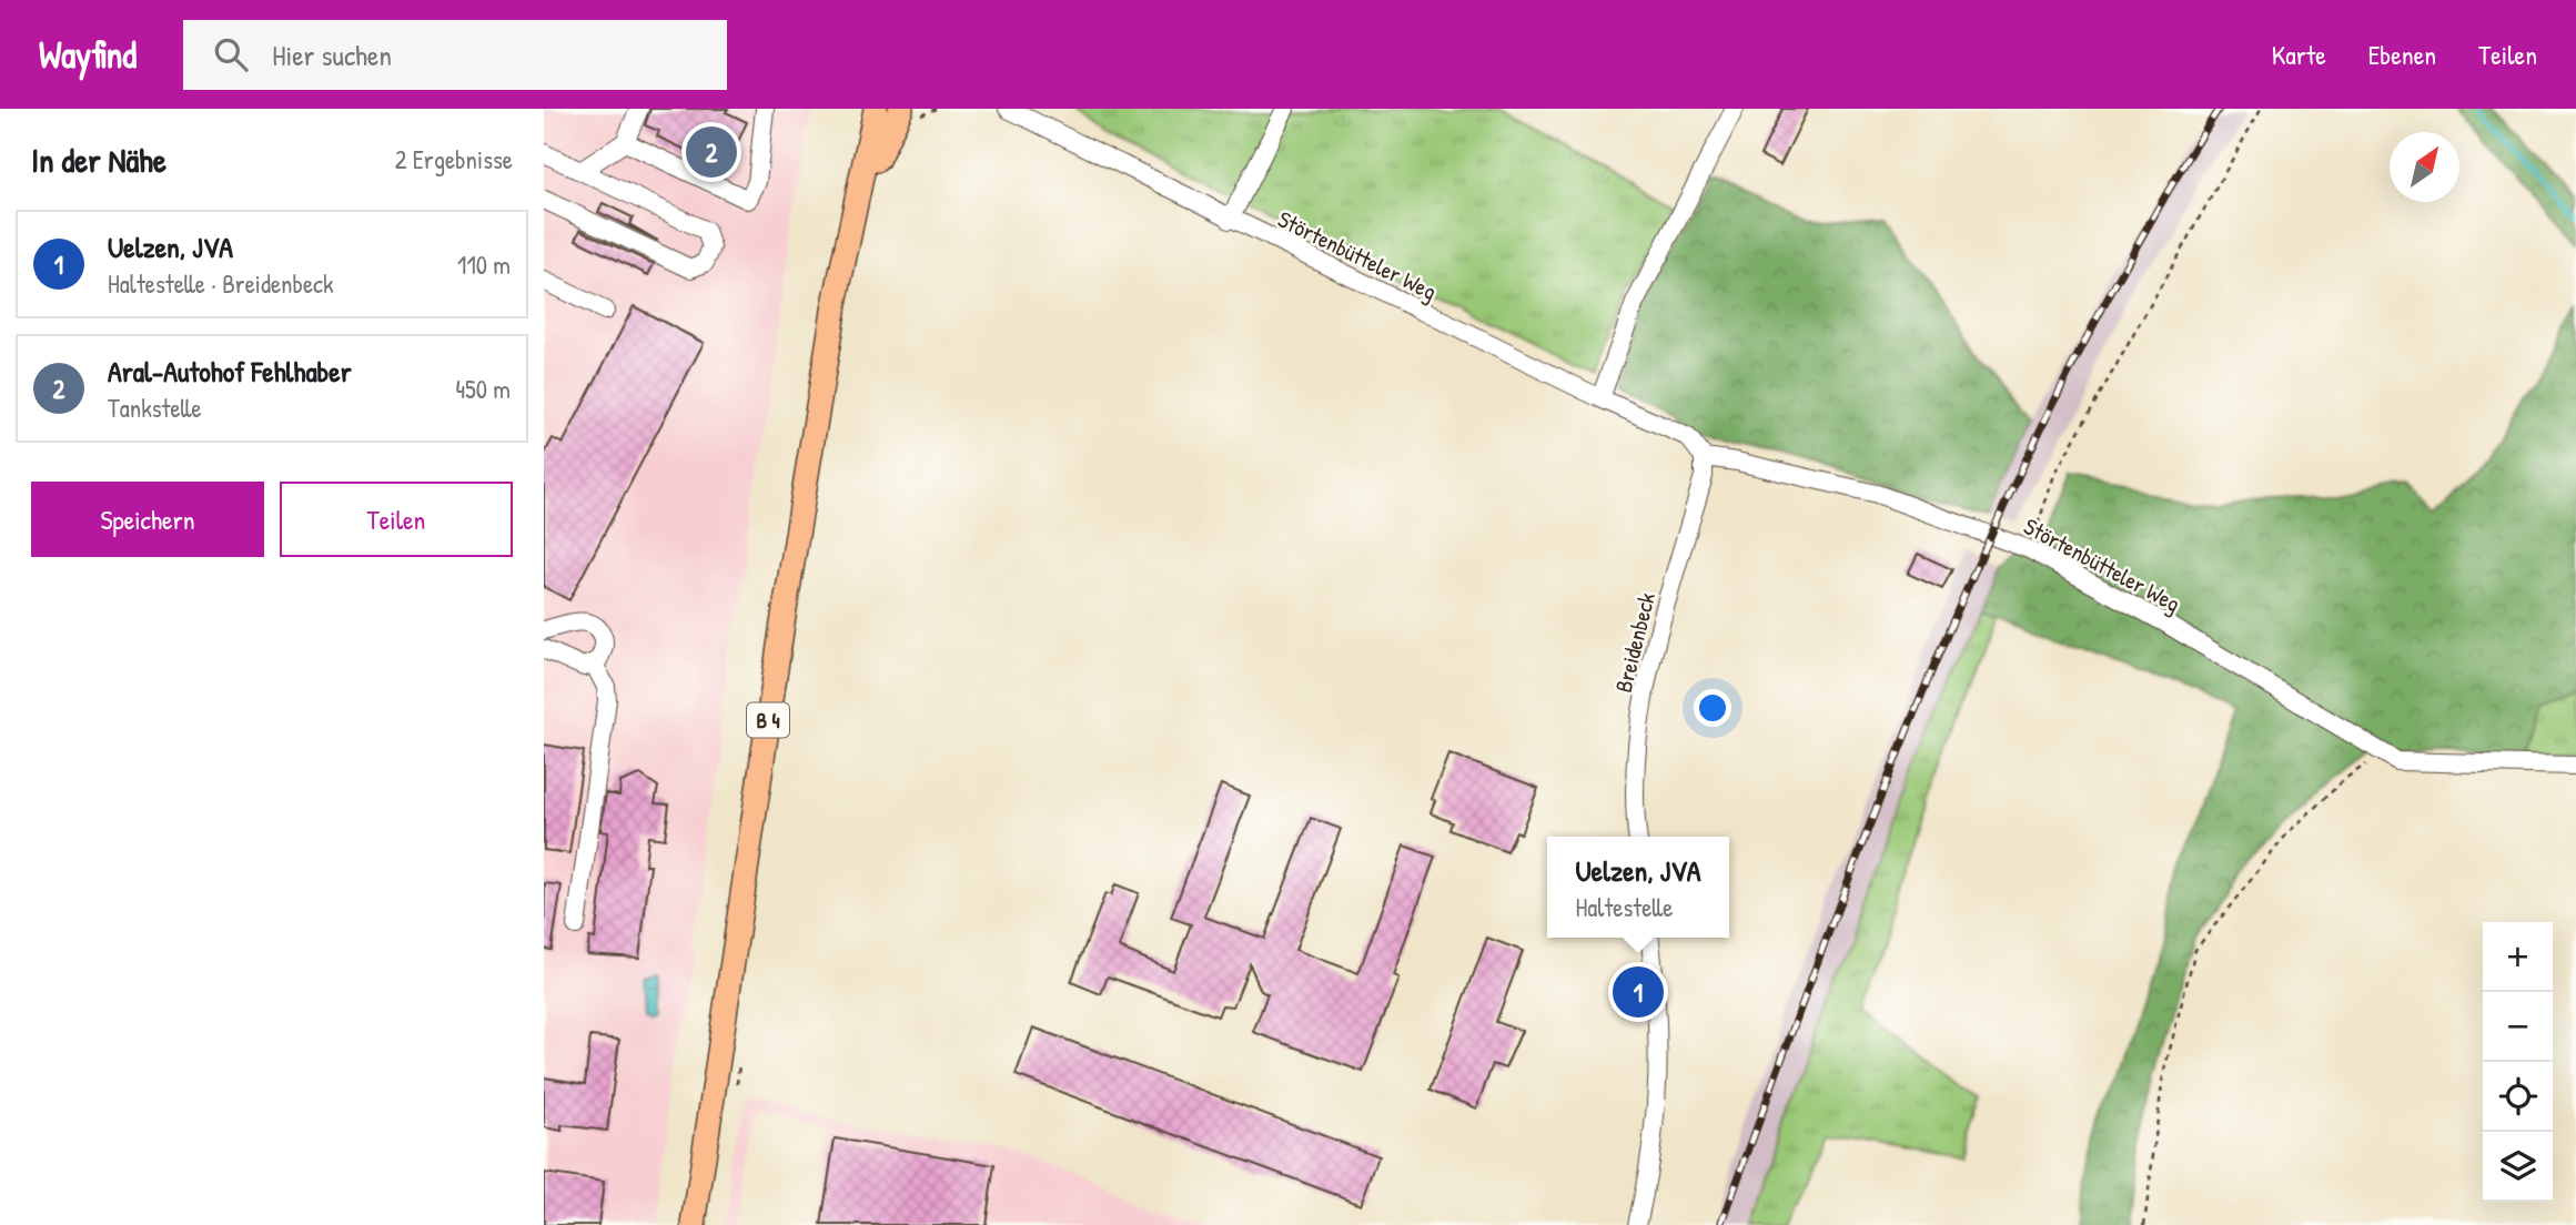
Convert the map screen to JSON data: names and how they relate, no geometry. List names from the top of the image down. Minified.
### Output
{"streets":{"main road":["B 4"],"street":["Störtenbütteler Weg","Breidenbeck"]},"crossings":[["Störtenbütteler Weg","Breidenbeck"]],"north":"top right","page":{"header":"Wayfind","search":"Hier suchen","nav":["Karte","Ebenen","Teilen"],"heading":["In der Nähe","2 Ergebnisse"],"pins":["2","1"],"list":[{"mark":"1","name":"Uelzen, JVA","note":"Haltestelle · Breidenbeck","value":"110 m"},{"mark":"2","name":"Aral-Autohof Fehlhaber","note":"Tankstelle","value":"450 m"}],"buttons":["Speichern","Teilen"],"popup":["Uelzen, JVA","Haltestelle"],"map_buttons":["+","−"]}}
